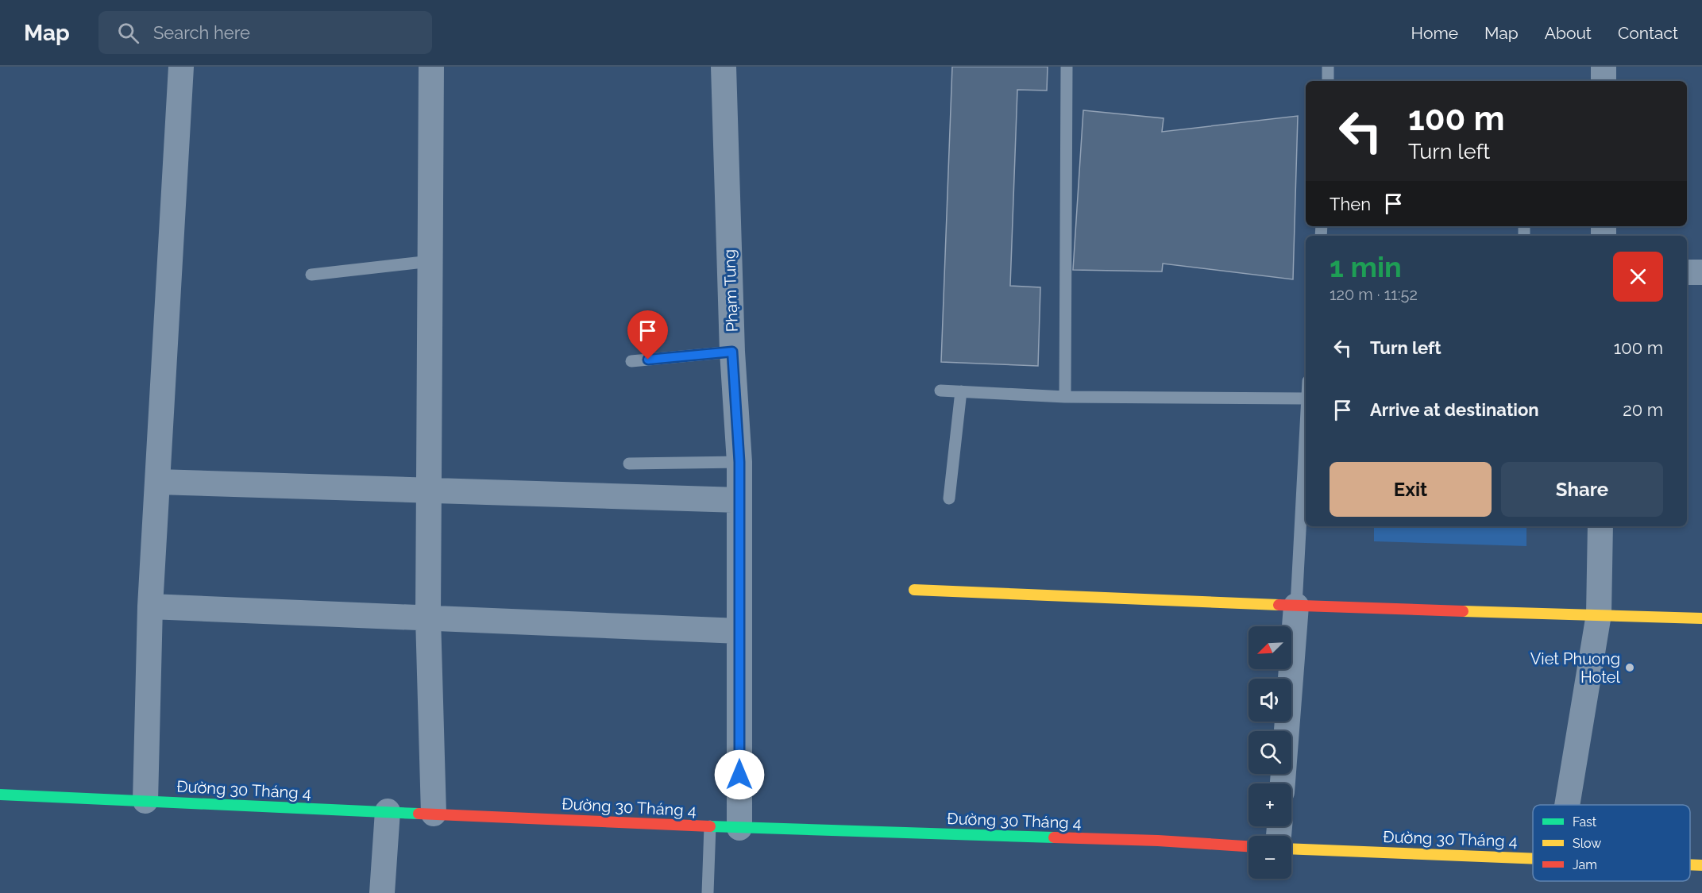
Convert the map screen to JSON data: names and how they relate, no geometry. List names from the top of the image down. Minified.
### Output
{"streets":{"main road":["Đường 30 Tháng 4"],"street":["Phạm Tung"]},"crossings":[["Phạm Tung","Đường 30 Tháng 4"]],"places":["Viet Phuong Hotel"],"legend":["Fast","Slow","Jam"],"north":"bottom left","page":{"header":"Map","search":"Search here","nav":["Home","Map","About","Contact"],"turn":["100 m","Turn left"],"then":"Then","heading":["1 min","120 m · 11:52"],"list":[{"name":"Turn left","value":"100 m"},{"name":"Arrive at destination","value":"20 m"}],"buttons":["Exit","Share"],"map_buttons":["+","−"]}}
